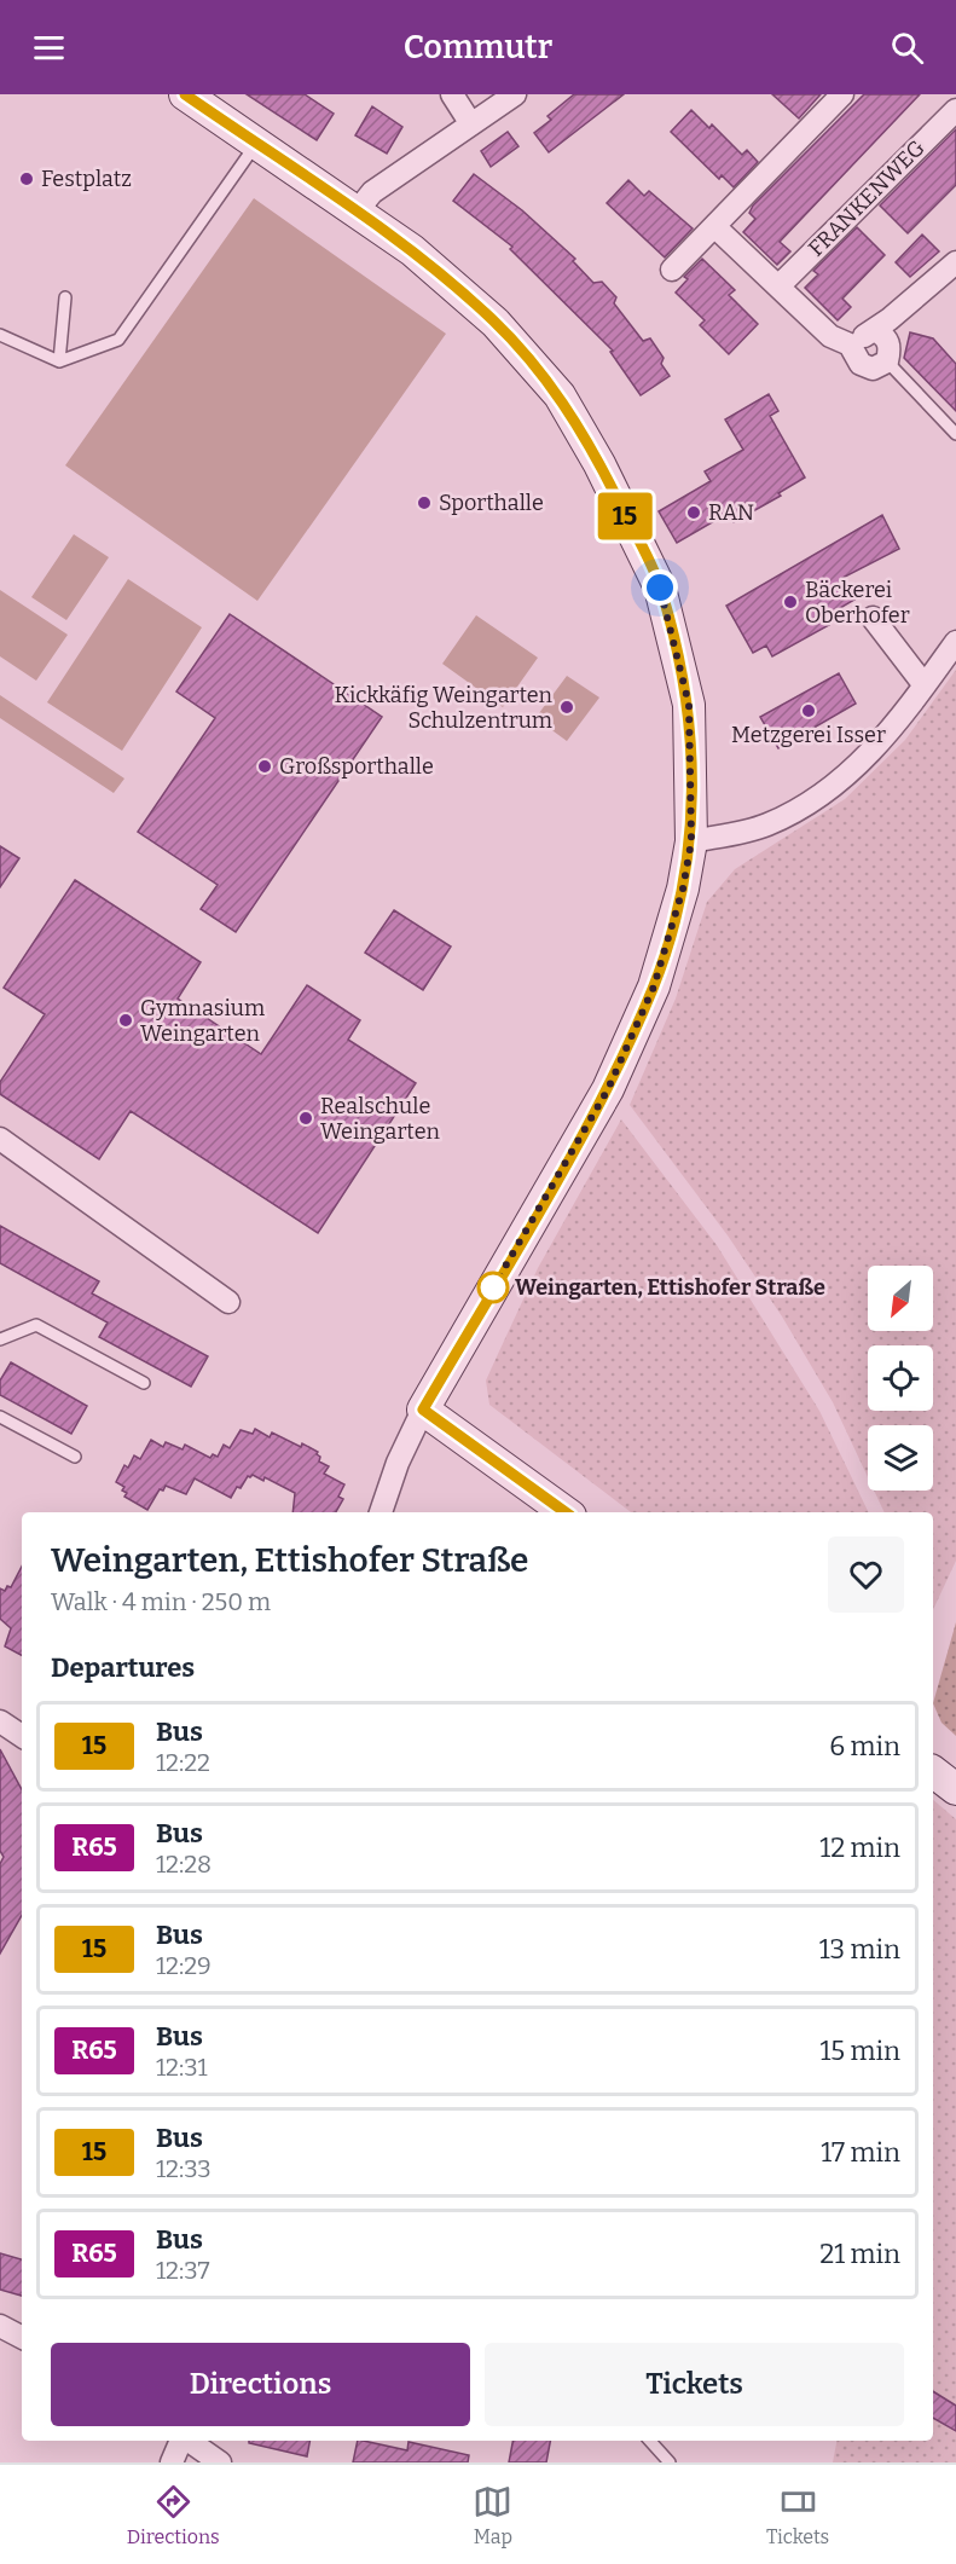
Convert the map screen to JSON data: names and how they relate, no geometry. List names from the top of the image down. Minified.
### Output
{"streets":{"street":["FRANKENWEG"]},"places":["Festplatz","Sporthalle","RAN","Bäckerei Oberhofer","Kickkäfig Weingarten Schulzentrum","Metzgerei Isser","Großsporthalle","Gymnasium Weingarten","Realschule Weingarten","Weingarten, Ettishofer Straße"],"lines":["bus line 15"],"north":"bottom left","page":{"header":"Commutr","on_map":"15","heading":[["Weingarten, Ettishofer Straße","Walk · 4 min · 250 m"],"Departures"],"list":[{"mark":"15","name":"Bus","note":"12:22","value":"6 min"},{"mark":"R65","name":"Bus","note":"12:28","value":"12 min"},{"mark":"15","name":"Bus","note":"12:29","value":"13 min"},{"mark":"R65","name":"Bus","note":"12:31","value":"15 min"},{"mark":"15","name":"Bus","note":"12:33","value":"17 min"},{"mark":"R65","name":"Bus","note":"12:37","value":"21 min"}],"buttons":["Directions","Tickets"],"tabs":["Directions","Map","Tickets"]}}
